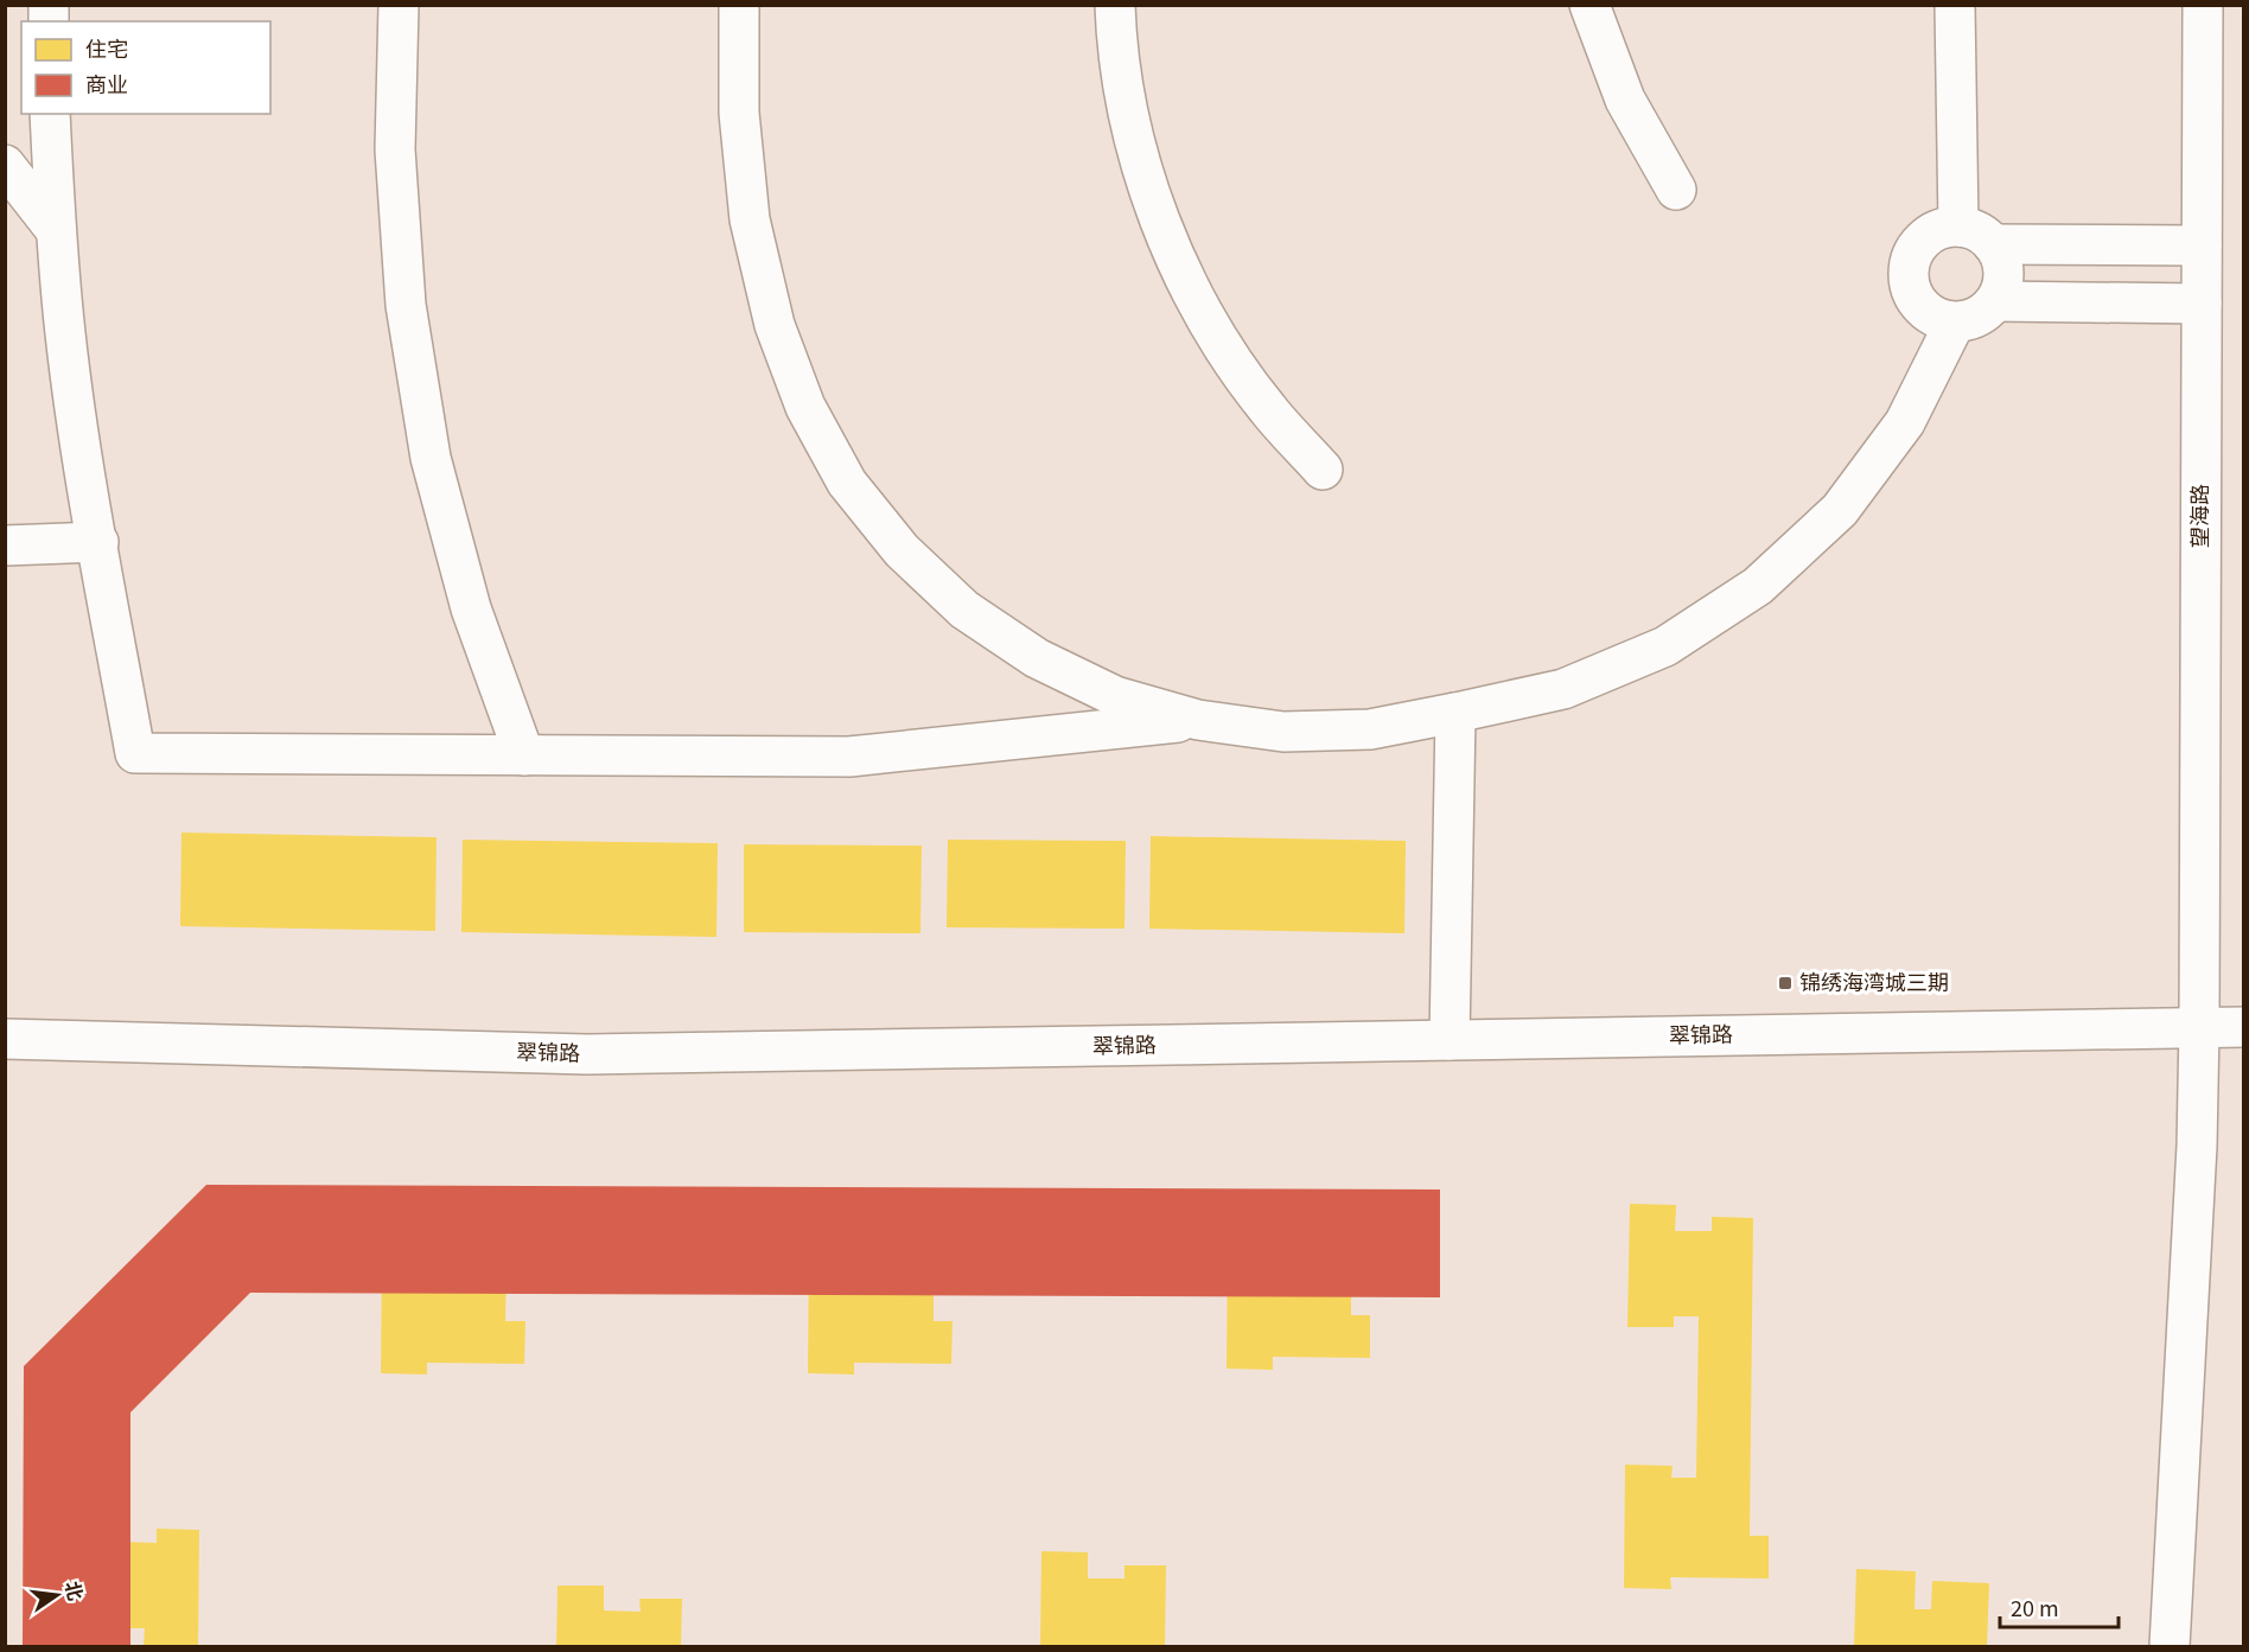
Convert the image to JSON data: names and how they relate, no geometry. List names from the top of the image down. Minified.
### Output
{"streets":{"street":["望海路","翠锦路"]},"crossings":[["望海路","翠锦路"]],"places":{"transit":["锦绣海湾城三期"]},"legend":["住宅","商业"],"scale_bar":"20 m","north":"right"}
